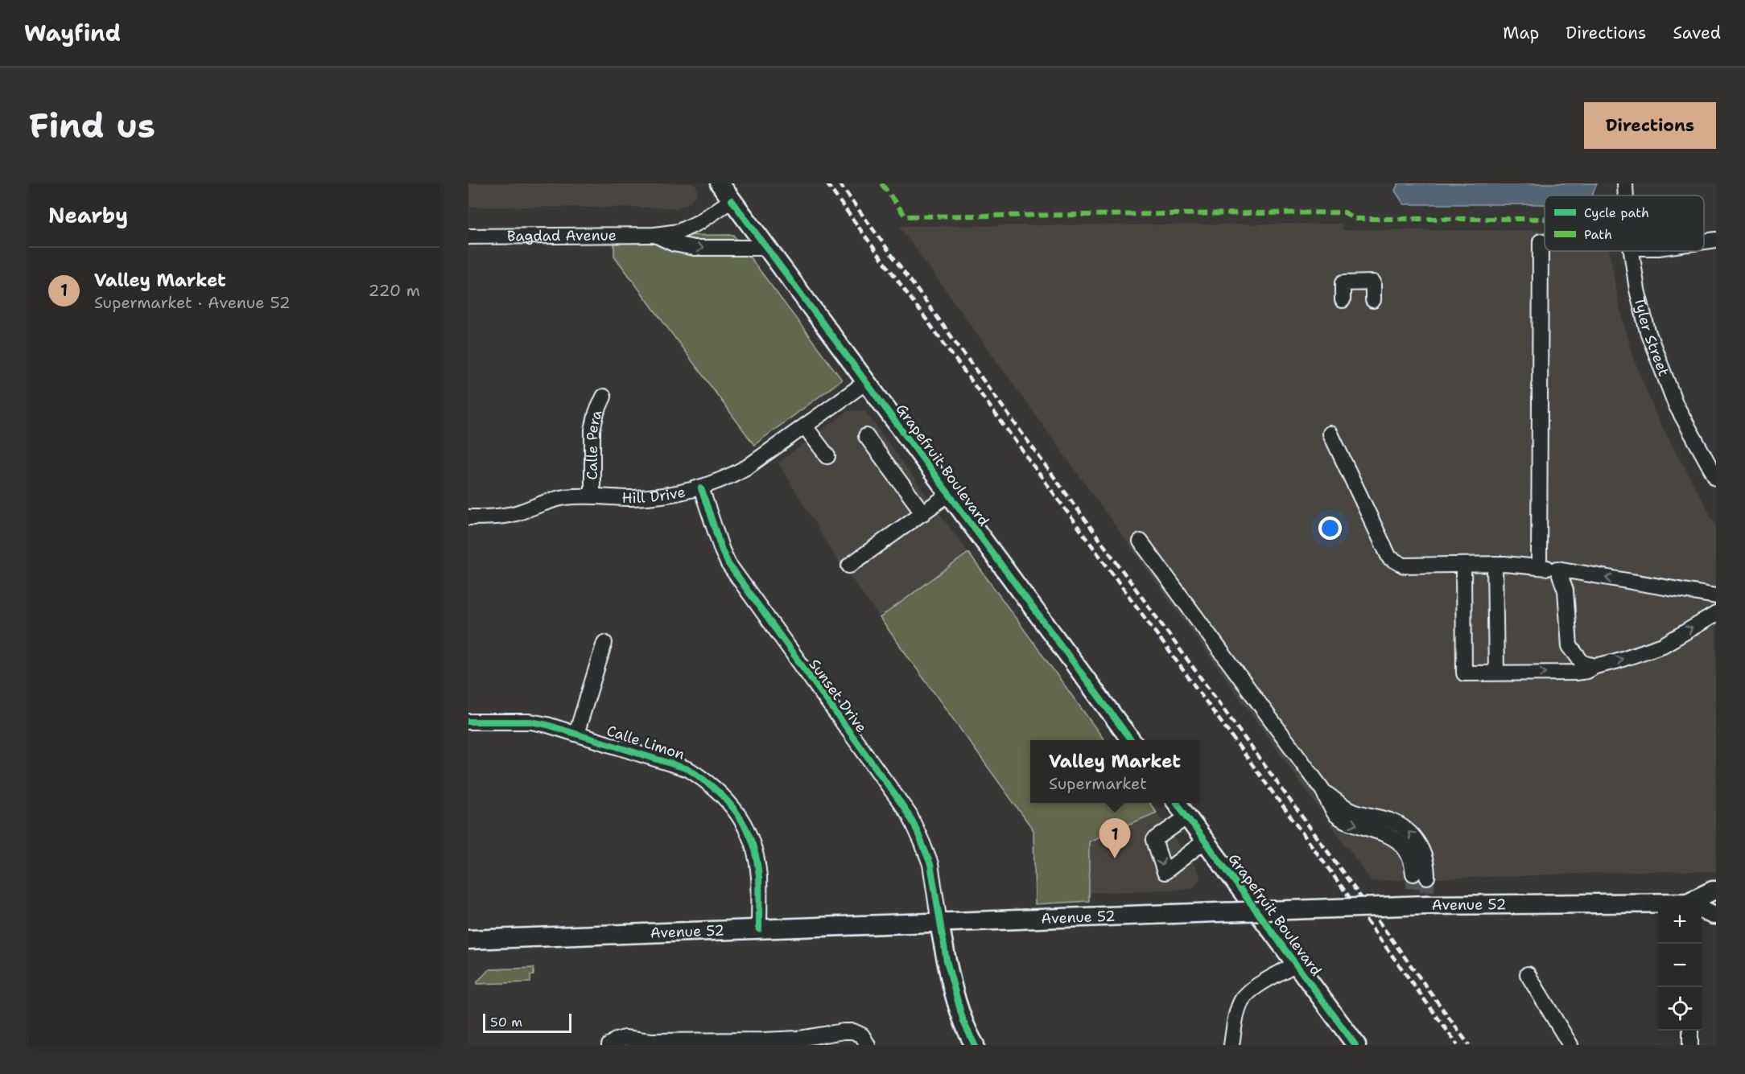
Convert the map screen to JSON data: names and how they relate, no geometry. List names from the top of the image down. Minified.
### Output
{"streets":{"main road":["Grapefruit Boulevard","Avenue 52"],"street":["Bagdad Avenue","Tyler Street","Calle Pera","Hill Drive","Sunset Drive","Calle Limon"]},"crossings":[["Bagdad Avenue","Grapefruit Boulevard"],["Calle Pera","Hill Drive"],["Grapefruit Boulevard","Hill Drive"],["Hill Drive","Sunset Drive"],["Sunset Drive","Avenue 52"],["Calle Limon","Avenue 52"]],"legend":["Cycle path","Path"],"scale_bar":"50 m","page":{"header":"Wayfind","nav":["Map","Directions","Saved"],"buttons":"Directions","title":"Find us","heading":"Nearby","list":[{"mark":"1","name":"Valley Market","note":"Supermarket · Avenue 52","value":"220 m"}],"popup":["Valley Market","Supermarket"],"pins":"1","map_buttons":["+","−"],"scale":"50 m"}}
